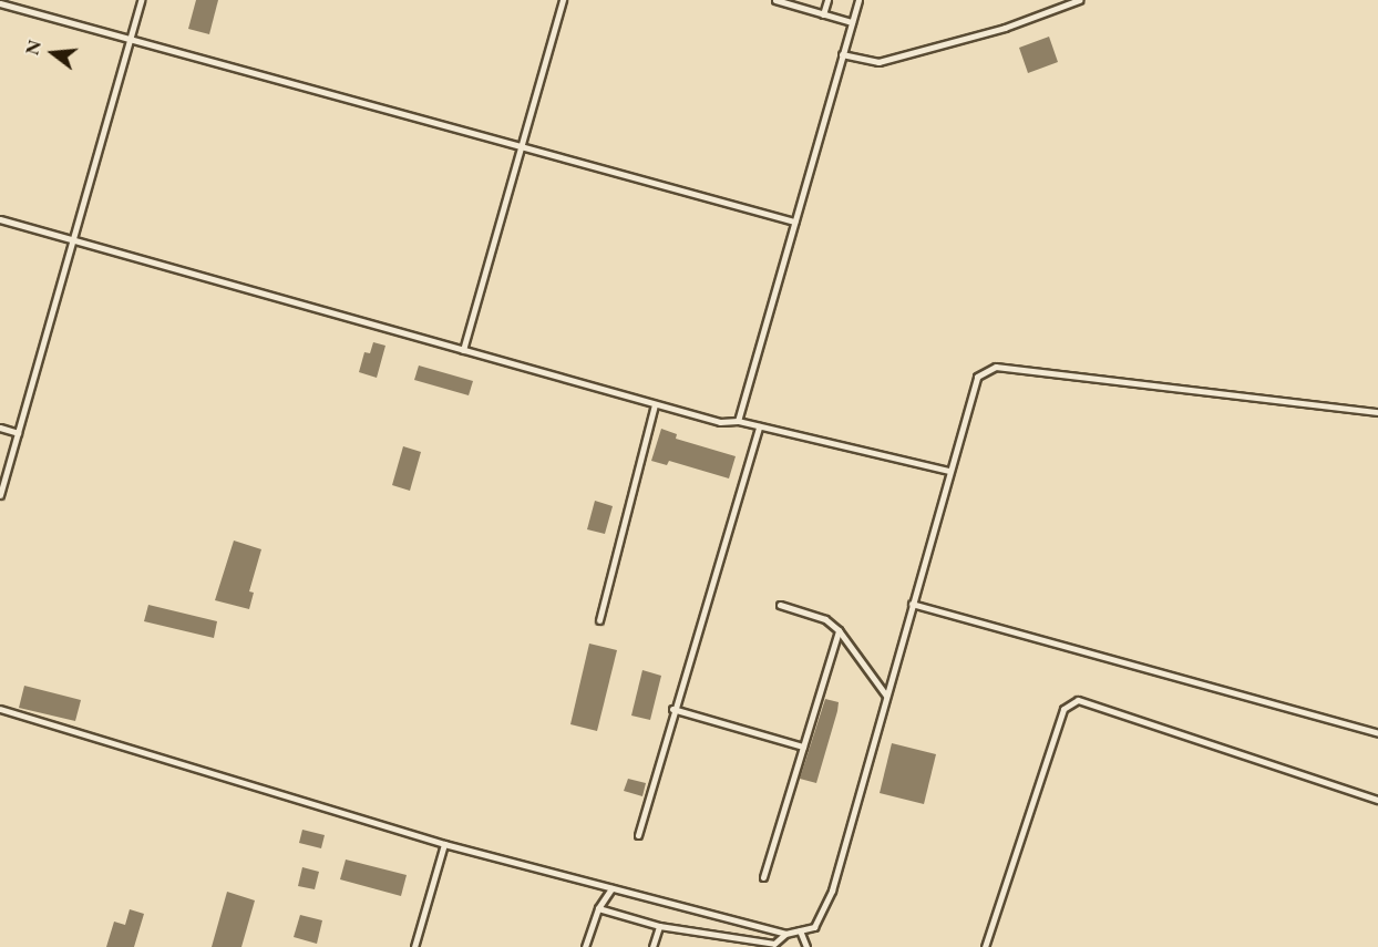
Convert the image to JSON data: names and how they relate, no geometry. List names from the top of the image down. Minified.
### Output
{"north":"left"}
